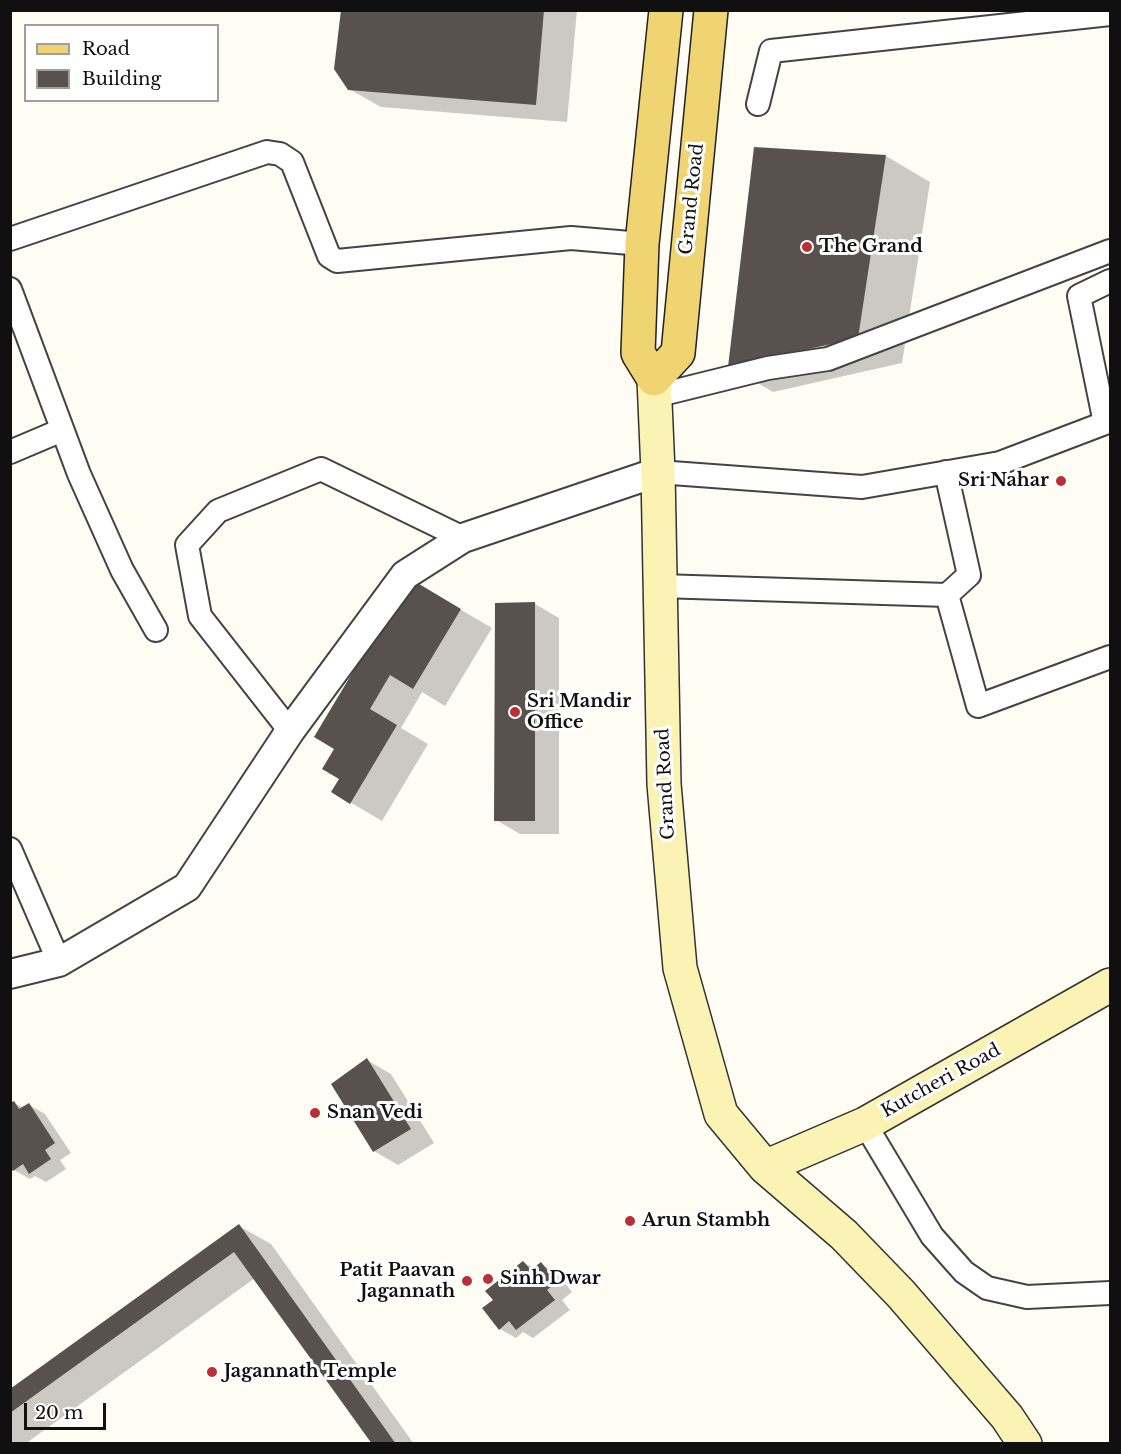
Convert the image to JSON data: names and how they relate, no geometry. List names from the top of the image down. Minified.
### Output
{"streets":{"main road":["Grand Road","Kutcheri Road"]},"crossings":[["Grand Road","Kutcheri Road"]],"places":["The Grand","Sri Nahar","Sri Mandir Office","Snan Vedi","Arun Stambh","Sinh Dwar","Patit Paavan Jagannath","Jagannath Temple"],"legend":["Road","Building"],"scale_bar":"20 m"}
